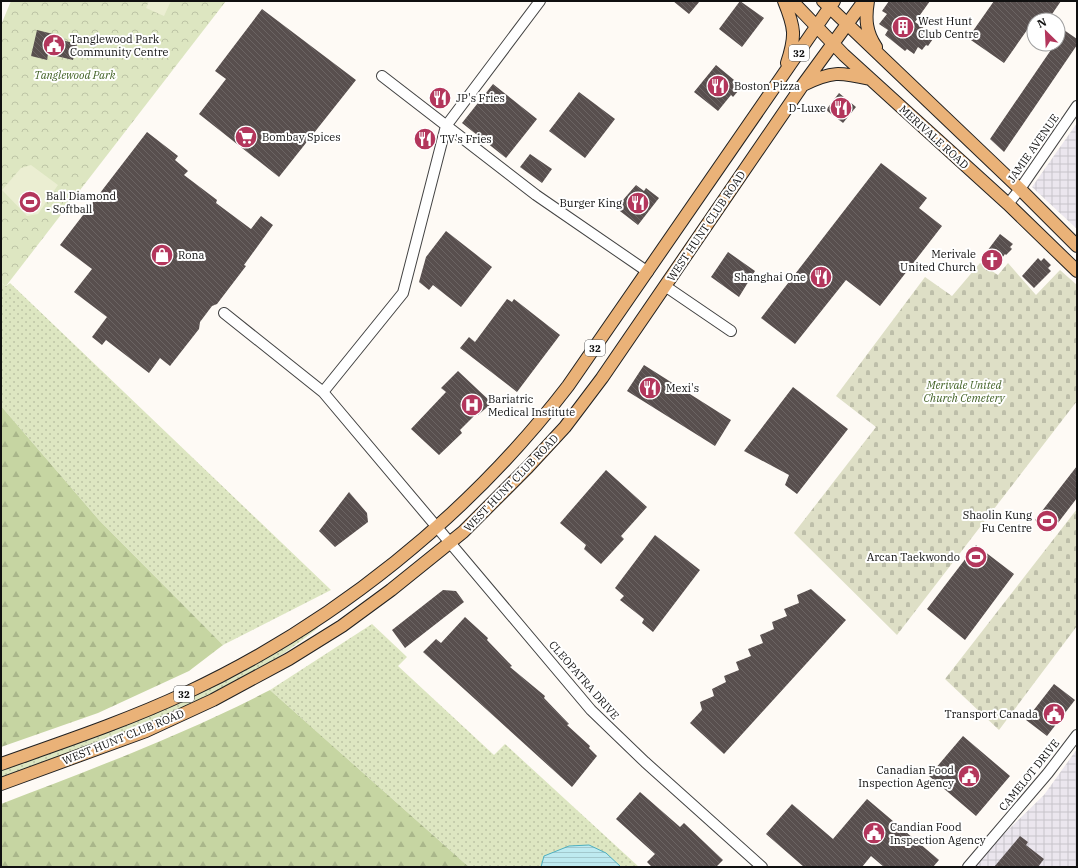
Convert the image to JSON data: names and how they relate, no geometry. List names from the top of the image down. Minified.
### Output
{"streets":{"main road":["32","MERIVALE ROAD","WEST HUNT CLUB ROAD"],"street":["JAMIE AVENUE","CLEOPATRA DRIVE","CAMELOT DRIVE"]},"crossings":[["MERIVALE ROAD","JAMIE AVENUE"],["MERIVALE ROAD","WEST HUNT CLUB ROAD"],["WEST HUNT CLUB ROAD","CLEOPATRA DRIVE"]],"parks":["Tanglewood Park","Merivale United Church Cemetery"],"places":{"building":["West Hunt Club Centre"],"public building":["Tanglewood Park Community Centre","Transport Canada","Canadian Food Inspection Agency","Candian Food Inspection Agency"],"restaurant":["Boston Pizza","JP's Fries","D-Luxe","TV's Fries","Burger King","Shanghai One","Mexi's"],"supermarket":["Bombay Spices"],"sports":["Ball Diamond - Softball","Shaolin Kung Fu Centre","Arcan Taekwondo"],"shop":["Rona"],"church":["Merivale United Church"],"hospital":["Bariatric Medical Institute"]},"north":"top left"}
